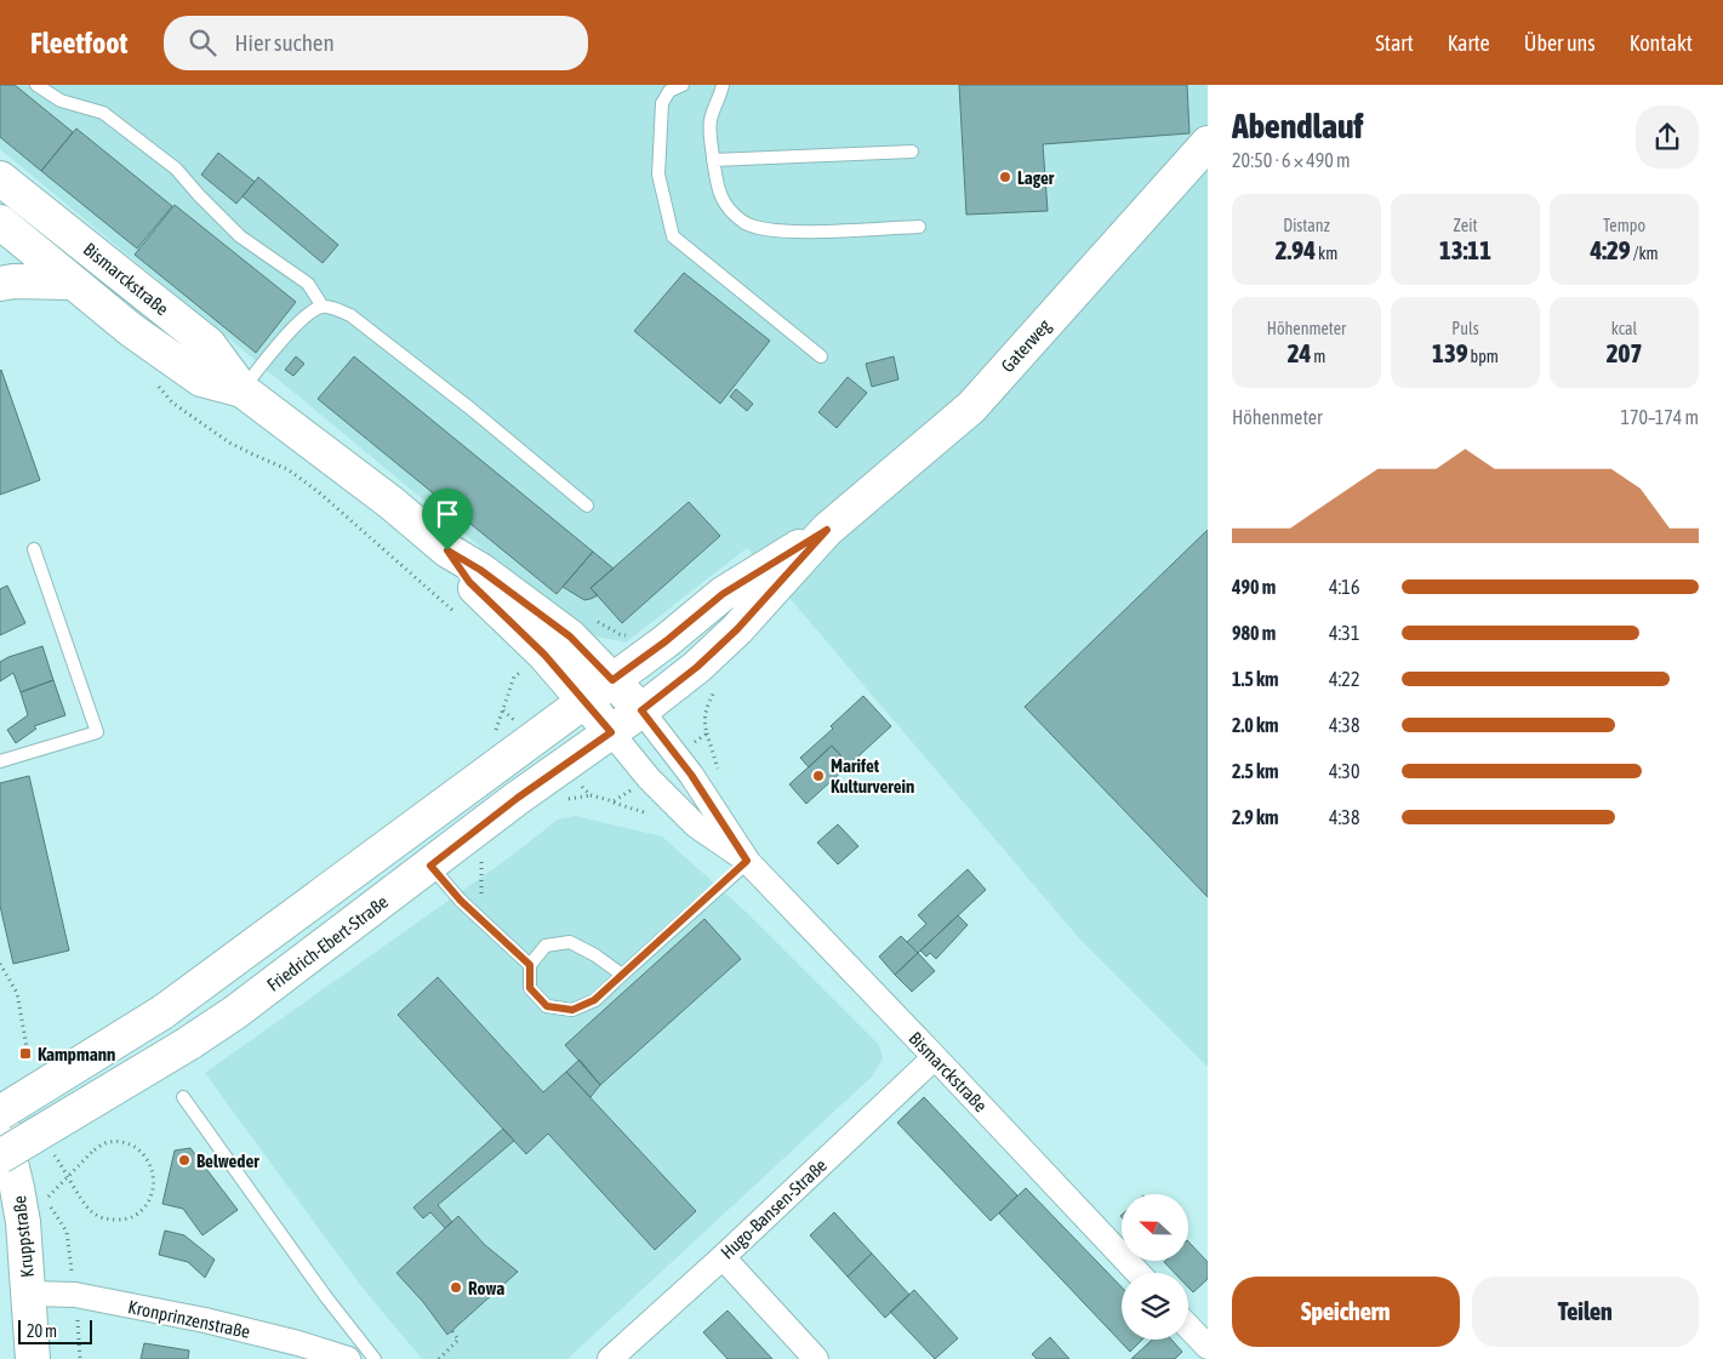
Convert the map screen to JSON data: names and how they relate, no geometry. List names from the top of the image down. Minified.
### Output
{"streets":{"main road":["Bismarckstraße","Gaterweg","Friedrich-Ebert-Straße","Kruppstraße"],"street":["Hugo-Bansen-Straße","Kronprinzenstraße"]},"crossings":[["Bismarckstraße","Gaterweg"],["Bismarckstraße","Friedrich-Ebert-Straße"],["Bismarckstraße","Hugo-Bansen-Straße"],["Gaterweg","Friedrich-Ebert-Straße"],["Kruppstraße","Kronprinzenstraße"]],"places":{"other":["Lager","Marifet Kulturverein","Belweder","Rowa"],"transit":["Kampmann"]},"scale_bar":"20 m","north":"left","page":{"header":"Fleetfoot","search":"Hier suchen","nav":["Start","Karte","Über uns","Kontakt"],"heading":["Abendlauf","20:50 · 6 × 490 m"],"stats":[["Distanz","2.94 km"],["Zeit","13:11"],["Tempo","4:29 /km"],["Höhenmeter","24 m"],["Puls","139 bpm"],["kcal","207"]],"chart":["Höhenmeter","170–174 m"],"list":[{"name":"490 m","note":"4:16"},{"name":"980 m","note":"4:31"},{"name":"1.5 km","note":"4:22"},{"name":"2.0 km","note":"4:38"},{"name":"2.5 km","note":"4:30"},{"name":"2.9 km","note":"4:38"}],"buttons":["Speichern","Teilen"],"scale":"20 m"}}
